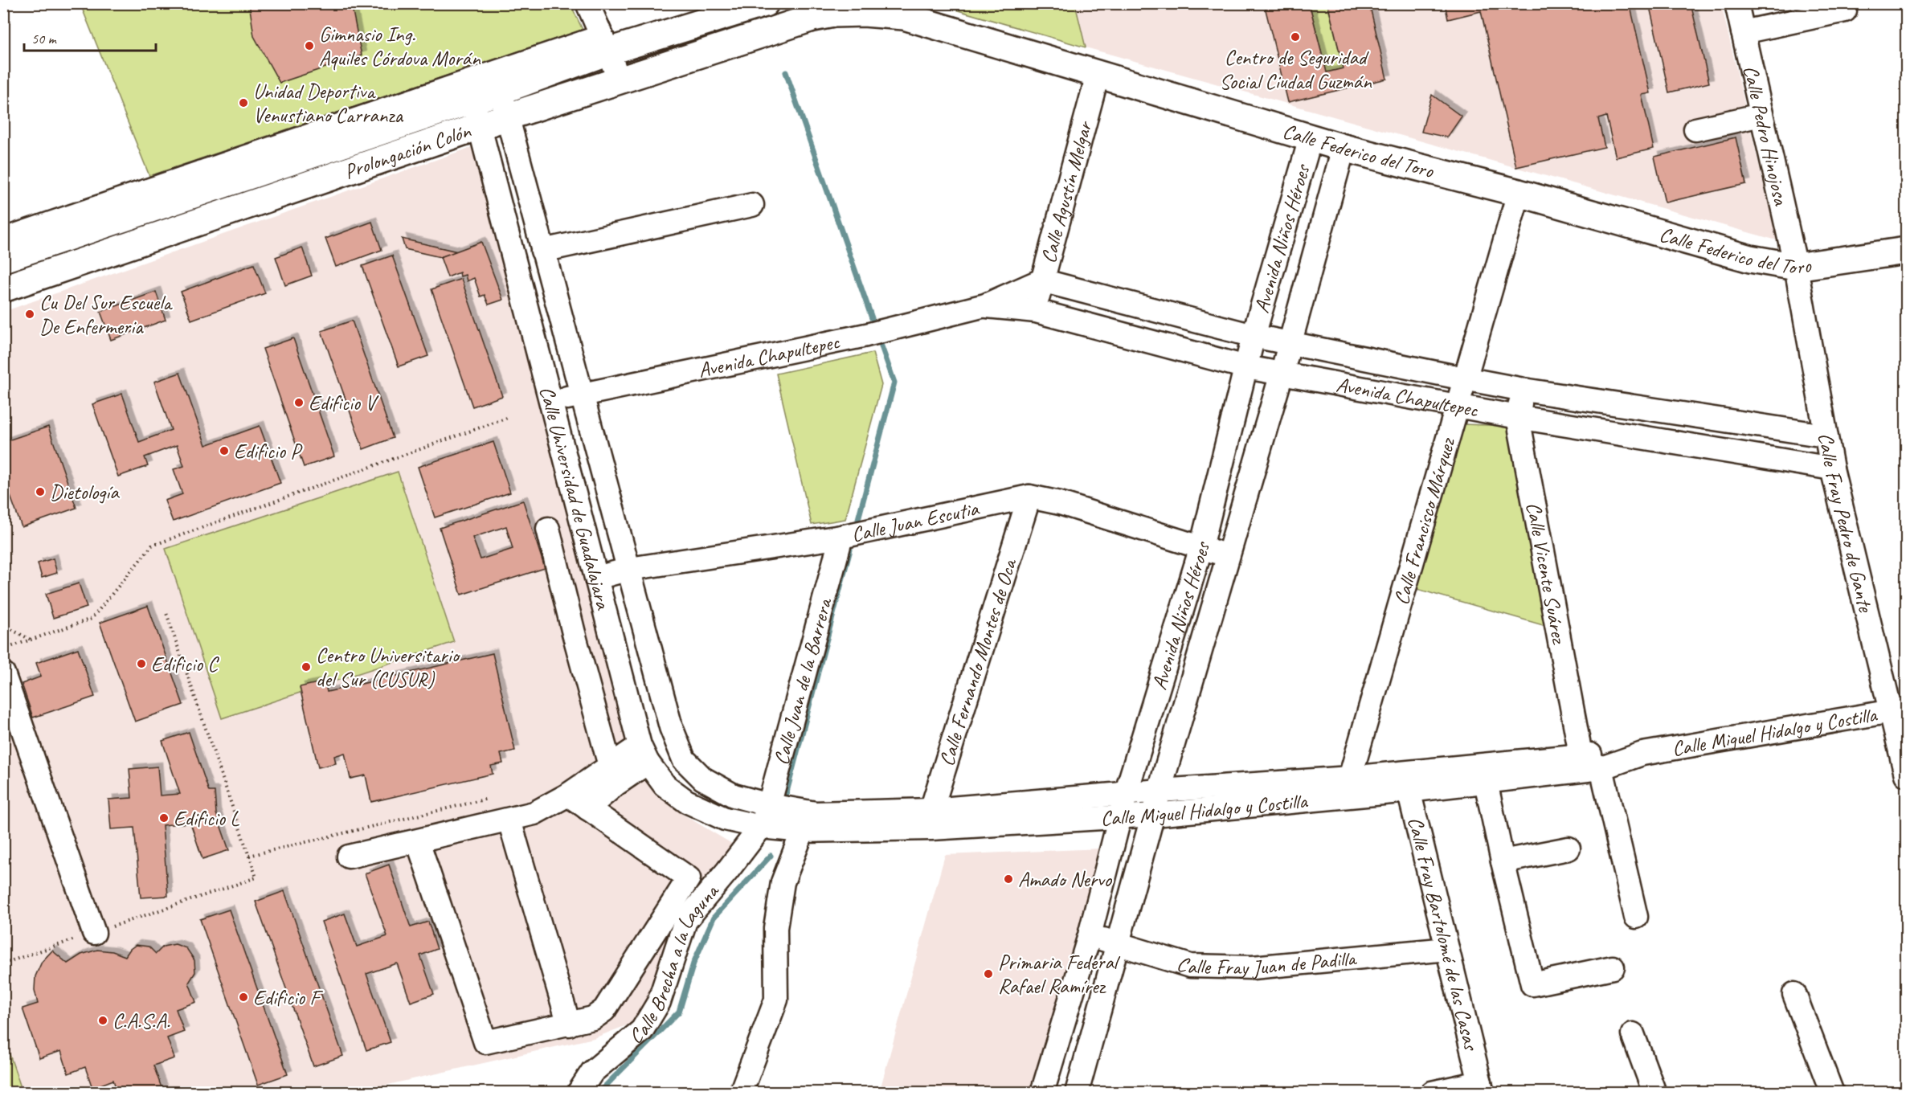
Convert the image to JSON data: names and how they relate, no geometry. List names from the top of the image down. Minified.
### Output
{"streets":{"main road":["Prolongación Colón","Calle Federico del Toro"],"street":["Calle Pedro Hinojosa","Calle Agustín Melgar","Avenida Niños Héroes","Avenida Chapultepec","Calle Universidad de Guadalajara","Calle Juan Escutia","Calle Francisco Márquez","Calle Fray Pedro de Gante","Calle Vicente Suárez","Calle Fernando Montes de Oca","Calle Juan de la Barrera","Calle Miguel Hidalgo y Costilla","Calle Fray Bartolomé de las Casas","Calle Fray Juan de Padilla","Calle Brecha a la Laguna"]},"crossings":[["Calle Pedro Hinojosa","Calle Federico del Toro"],["Calle Pedro Hinojosa","Calle Fray Pedro de Gante"],["Prolongación Colón","Calle Federico del Toro"],["Prolongación Colón","Calle Universidad de Guadalajara"],["Calle Federico del Toro","Calle Agustín Melgar"],["Calle Federico del Toro","Avenida Niños Héroes"],["Calle Federico del Toro","Calle Francisco Márquez"],["Calle Federico del Toro","Calle Fray Pedro de Gante"],["Calle Agustín Melgar","Avenida Chapultepec"],["Avenida Niños Héroes","Avenida Chapultepec"],["Avenida Niños Héroes","Calle Juan Escutia"],["Avenida Niños Héroes","Calle Miguel Hidalgo y Costilla"],["Avenida Niños Héroes","Calle Fray Juan de Padilla"],["Avenida Chapultepec","Calle Universidad de Guadalajara"],["Avenida Chapultepec","Calle Francisco Márquez"],["Avenida Chapultepec","Calle Fray Pedro de Gante"],["Avenida Chapultepec","Calle Vicente Suárez"],["Calle Universidad de Guadalajara","Calle Juan Escutia"],["Calle Universidad de Guadalajara","Calle Juan de la Barrera"],["Calle Universidad de Guadalajara","Calle Miguel Hidalgo y Costilla"],["Calle Universidad de Guadalajara","Calle Brecha a la Laguna"],["Calle Juan Escutia","Calle Fernando Montes de Oca"],["Calle Juan Escutia","Calle Juan de la Barrera"],["Calle Francisco Márquez","Calle Miguel Hidalgo y Costilla"],["Calle Fray Pedro de Gante","Calle Miguel Hidalgo y Costilla"],["Calle Vicente Suárez","Calle Miguel Hidalgo y Costilla"],["Calle Fernando Montes de Oca","Calle Miguel Hidalgo y Costilla"],["Calle Juan de la Barrera","Calle Miguel Hidalgo y Costilla"],["Calle Juan de la Barrera","Calle Brecha a la Laguna"],["Calle Miguel Hidalgo y Costilla","Calle Fray Bartolomé de las Casas"],["Calle Miguel Hidalgo y Costilla","Calle Brecha a la Laguna"],["Calle Fray Bartolomé de las Casas","Calle Fray Juan de Padilla"]],"places":["Centro de Seguridad Social Ciudad Guzmán","Gimnasio Ing. Aquiles Córdova Morán","Unidad Deportiva Venustiano Carranza","Cu Del Sur Escuela De Enfermeria","Edificio V","Edificio P","Dietología","Edificio C","Centro Universitario del Sur (CUSUR)","Edificio L","Amado Nervo","Primaria Federal Rafael Ramírez","Edificio F","C.A.S.A."],"scale_bar":"50 m"}
